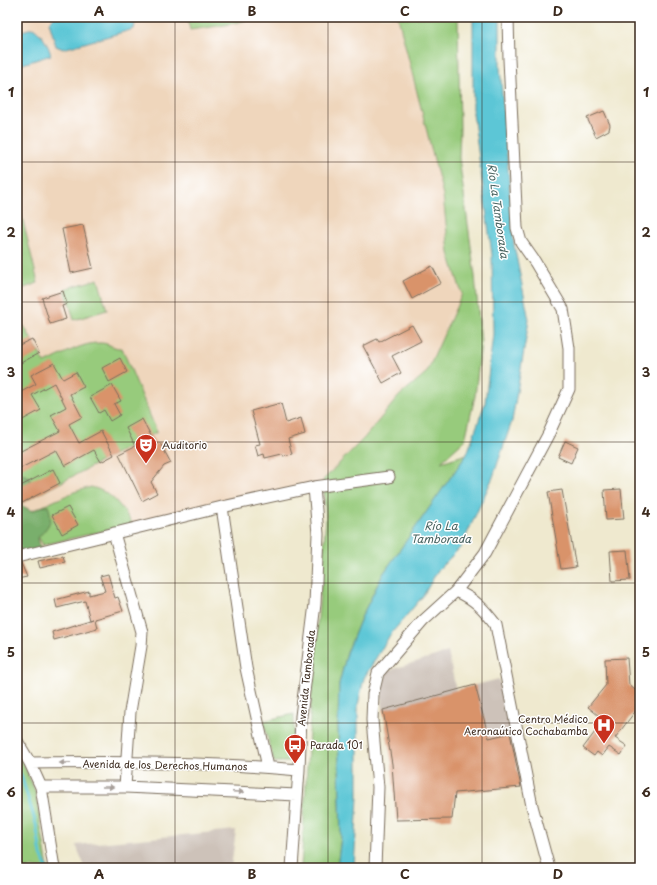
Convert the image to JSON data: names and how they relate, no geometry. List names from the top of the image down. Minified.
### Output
{"streets":{"street":["Avenida Tamborada","Avenida de los Derechos Humanos"]},"crossings":[["Avenida Tamborada","Avenida de los Derechos Humanos"]],"water":["Río La Tamborada"],"places":{"theatre":["Auditorio"],"hospital":["Centro Médico Aeronaútico Cochabamba"],"bus stop":["Parada 101"]},"grid":{"columns":["A","B","C","D"],"rows":["1","2","3","4","5","6"]}}
